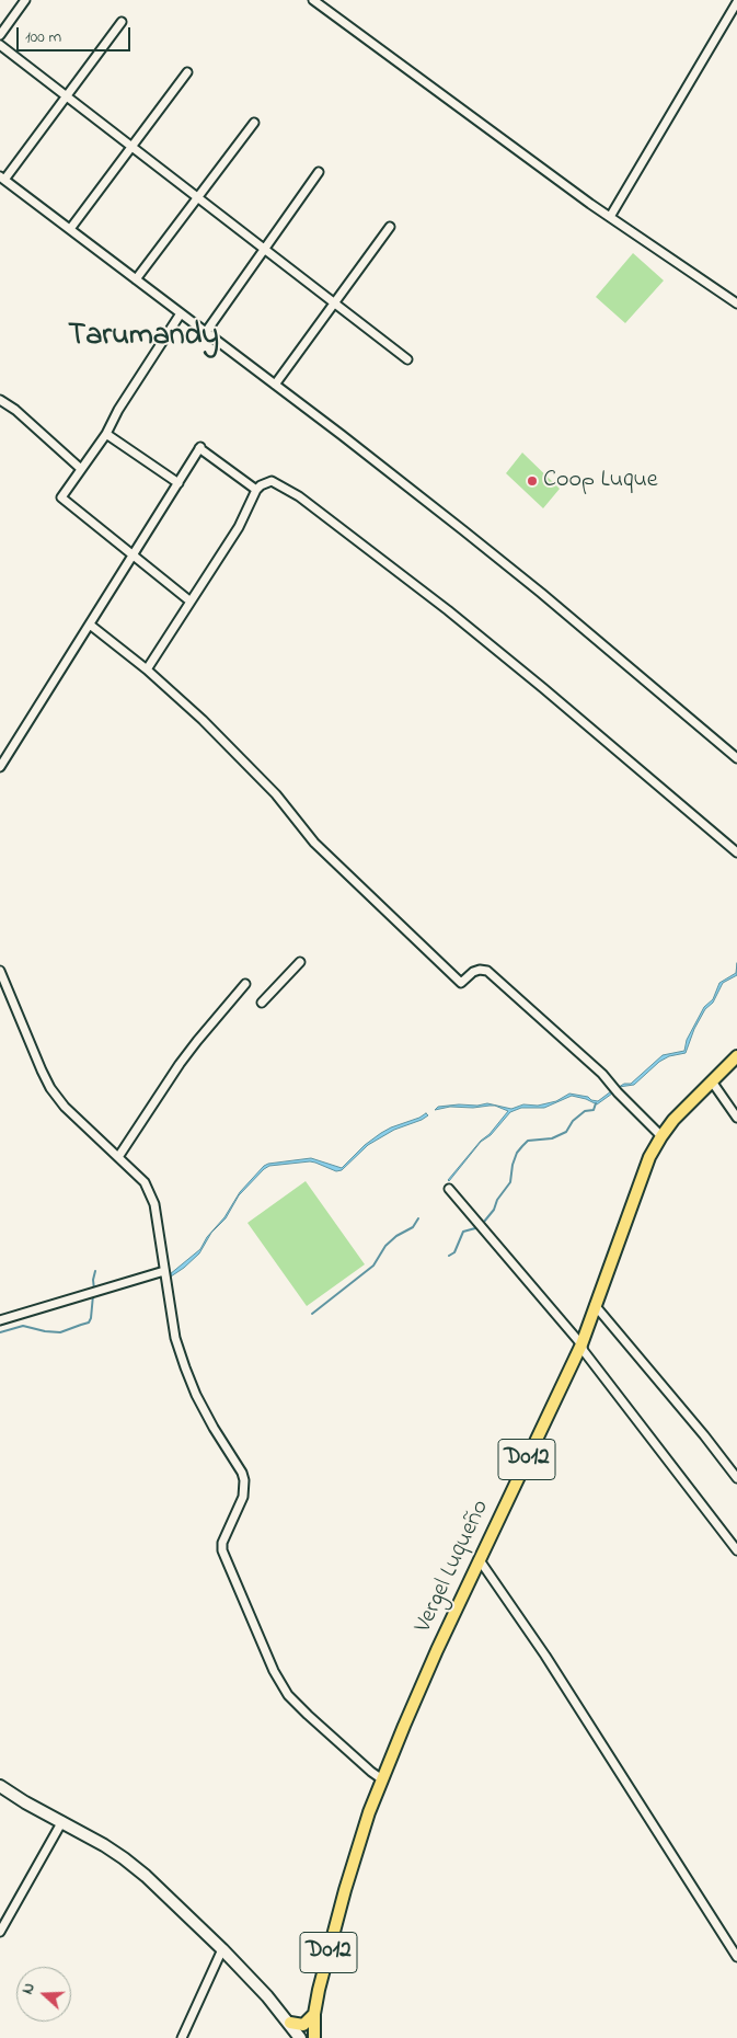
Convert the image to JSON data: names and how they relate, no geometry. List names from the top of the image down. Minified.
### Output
{"streets":{"main road":["D012","Vergel Luqueño"]},"districts":["Tarumandy"],"places":["Coop Luque"],"scale_bar":"100 m","north":"left"}
